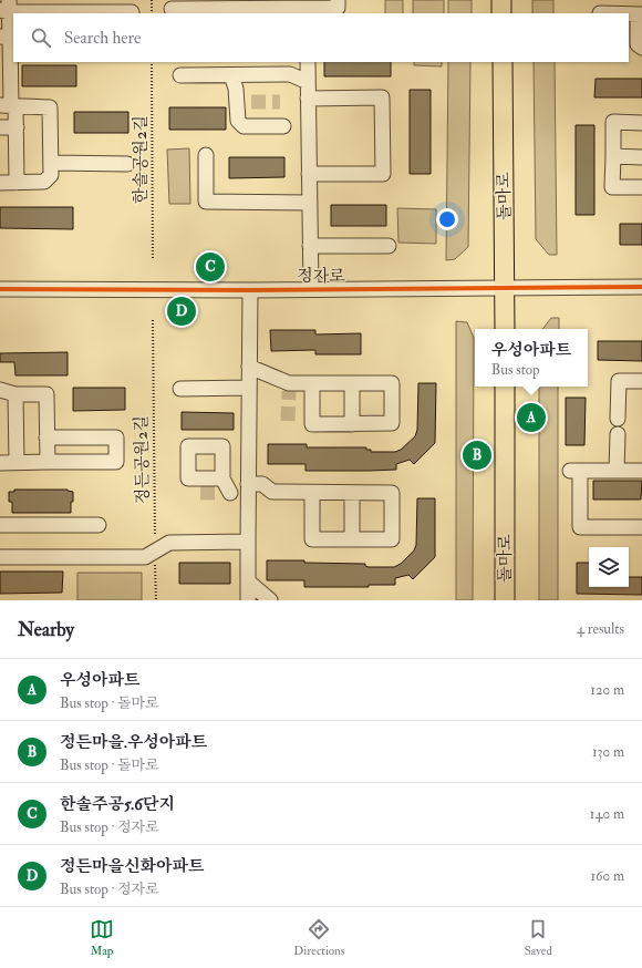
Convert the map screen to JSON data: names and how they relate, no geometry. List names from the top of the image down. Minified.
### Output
{"streets":{"main road":["돌마로"],"street":["정자로"],"path":["한솔공원2길","정든공원2길"]},"crossings":[["돌마로","정자로"]],"page":{"search":"Search here","pins":["C","D","A","B"],"popup":["우성아파트","Bus stop"],"heading":["Nearby","4 results"],"list":[{"mark":"A","name":"우성아파트","note":"Bus stop · 돌마로","value":"120 m"},{"mark":"B","name":"정든마을.우성아파트","note":"Bus stop · 돌마로","value":"130 m"},{"mark":"C","name":"한솔주공5.6단지","note":"Bus stop · 정자로","value":"140 m"},{"mark":"D","name":"정든마을신화아파트","note":"Bus stop · 정자로","value":"160 m"}],"nav":["Map","Directions","Saved"]}}
